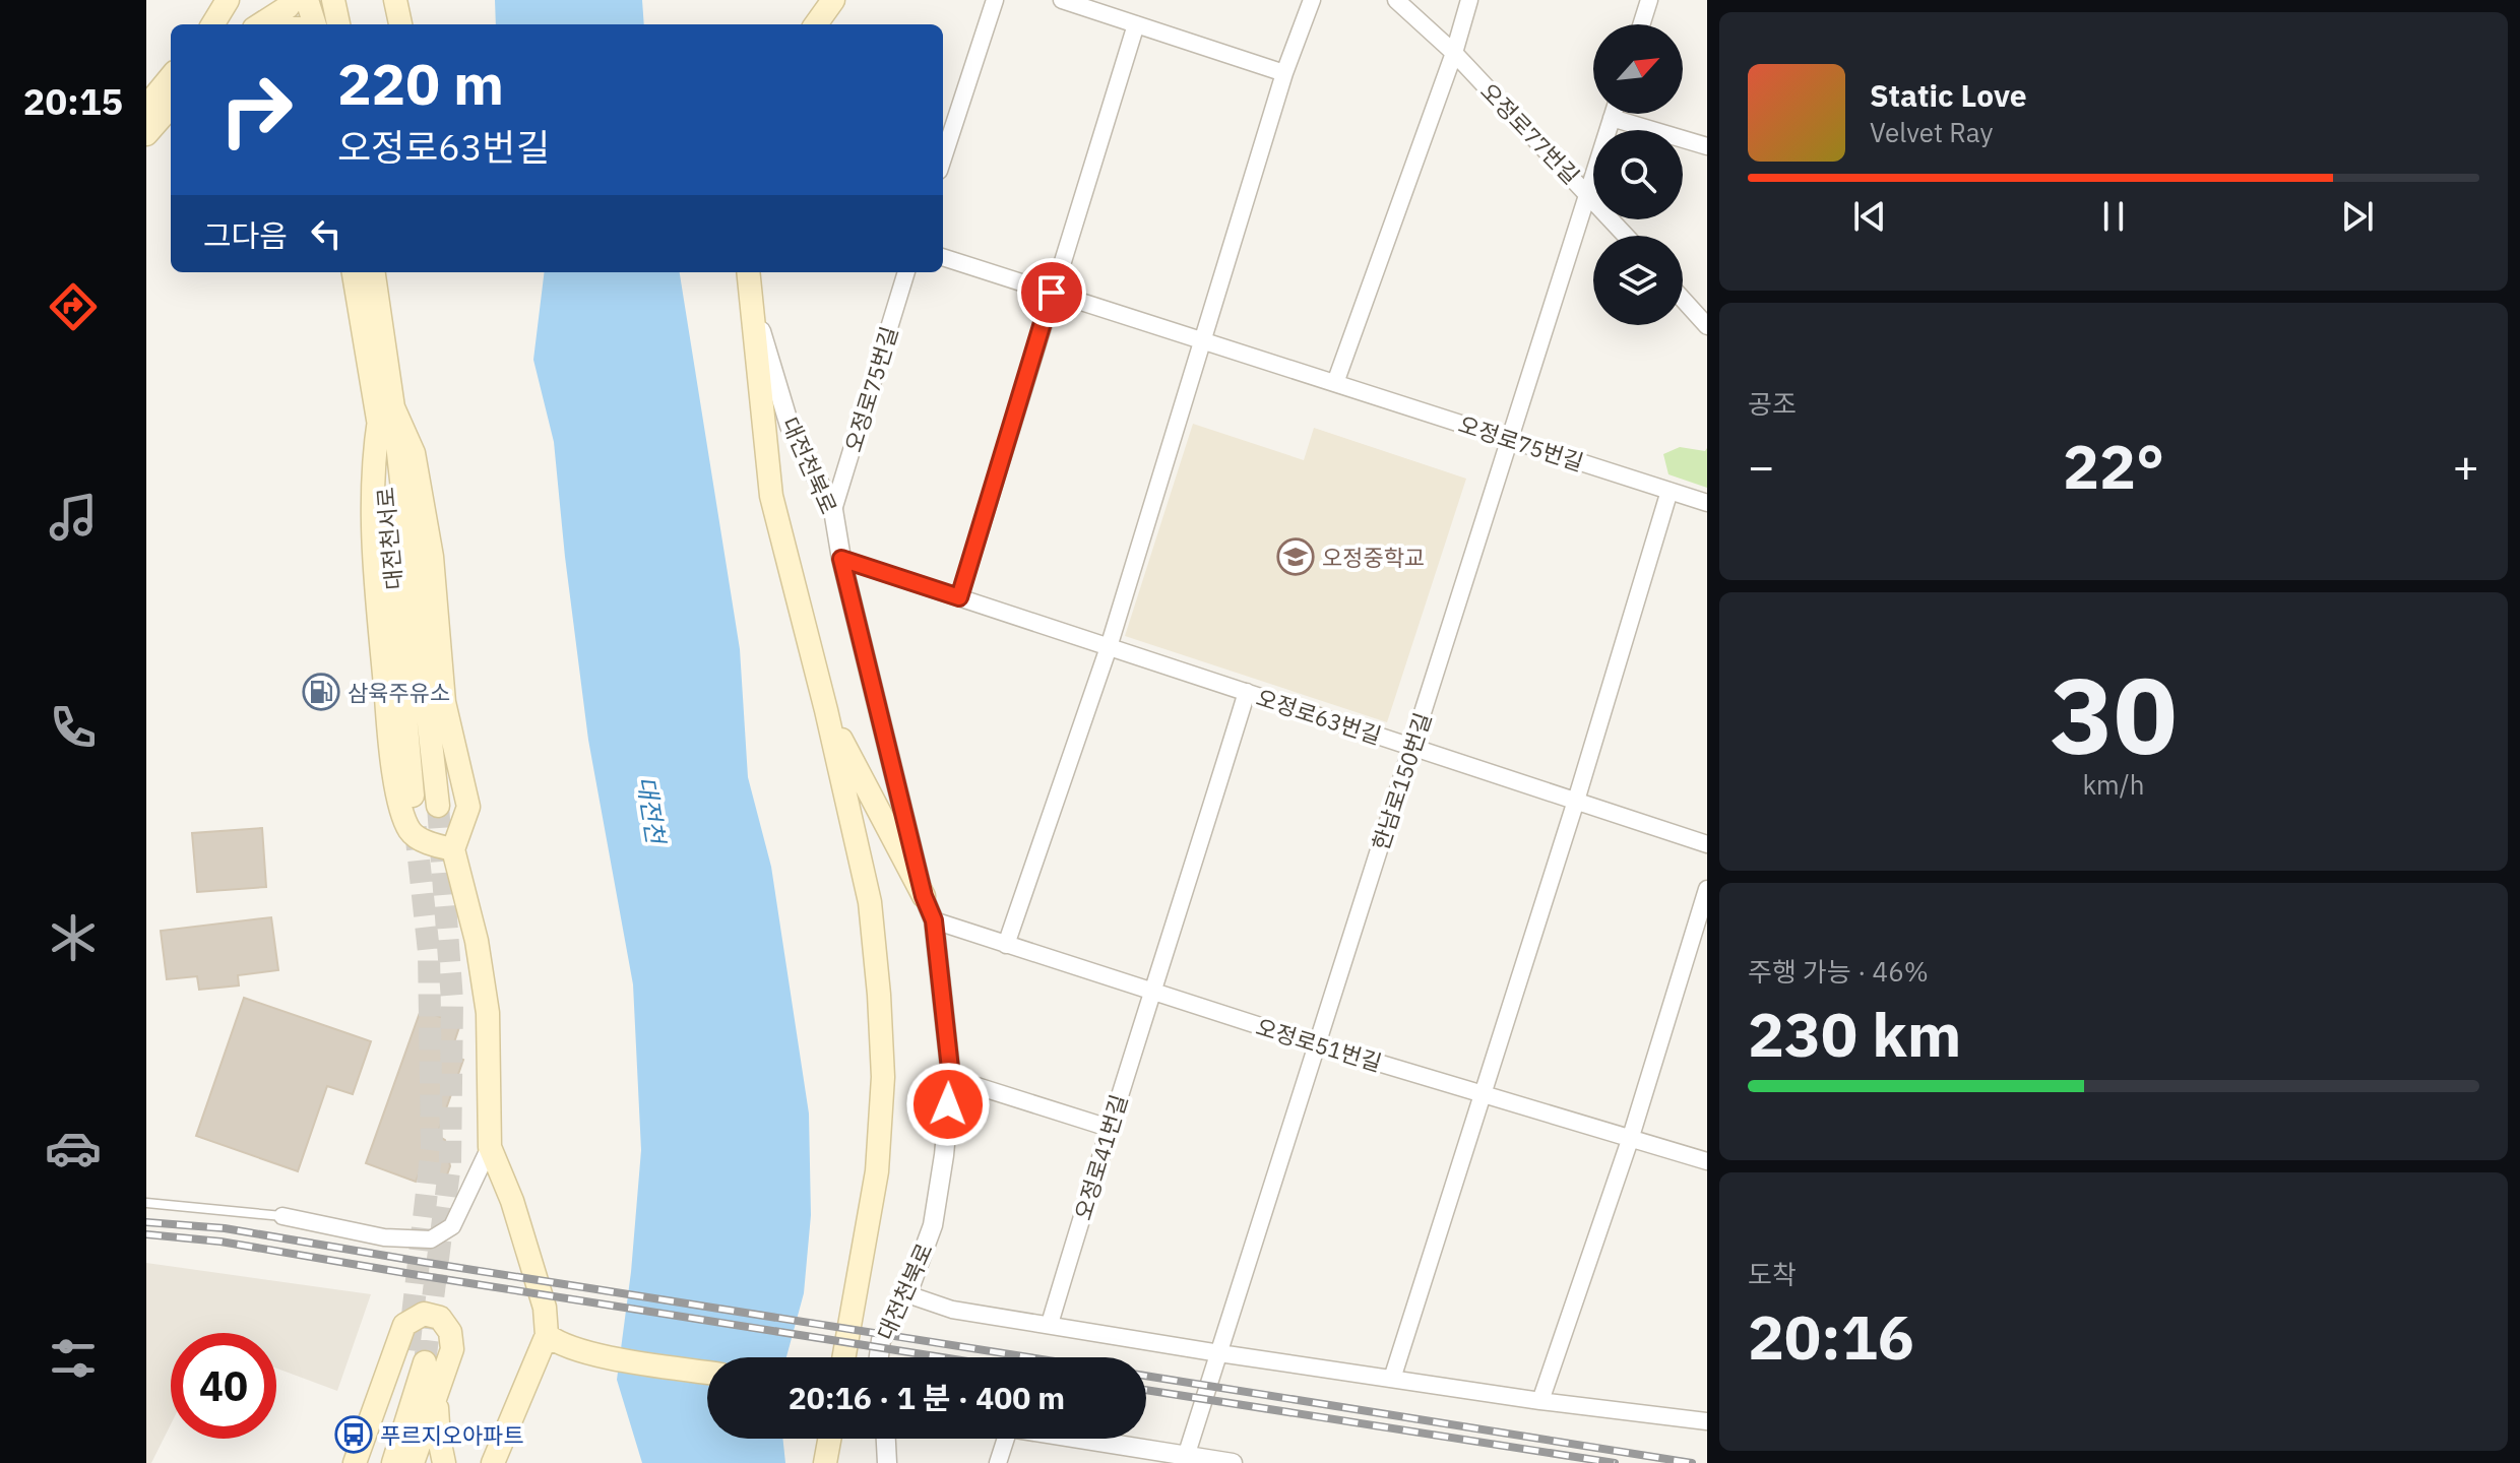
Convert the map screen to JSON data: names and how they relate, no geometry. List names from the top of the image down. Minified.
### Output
{"streets":{"main road":["대전천북로","대전천서로"],"street":["오정로77번길","오정로75번길","오정로63번길","한남로150번길","오정로51번길","오정로41번길"]},"crossings":[["오정로77번길","한남로150번길"],["오정로75번길","대전천북로"],["오정로75번길","한남로150번길"],["대전천북로","오정로63번길"],["대전천북로","오정로51번길"],["오정로63번길","한남로150번길"],["한남로150번길","오정로51번길"],["오정로51번길","오정로41번길"]],"water":["대전천"],"places":{"school or university":["오정중학교"],"fuel station":["삼육주유소"],"bus stop":["푸르지오아파트"]},"north":"top right","page":{"tabs":"20:15","turn":["220 m","오정로63번길"],"song":["Static Love","Velvet Ray"],"then":"그다음","tile":["공조",["30","km/h"],["주행 가능 · 46%","230 km"],["도착","20:16"]],"heat":["−","22°","+"],"limit":"40","trip":"20:16 · 1 분 · 400 m"}}
